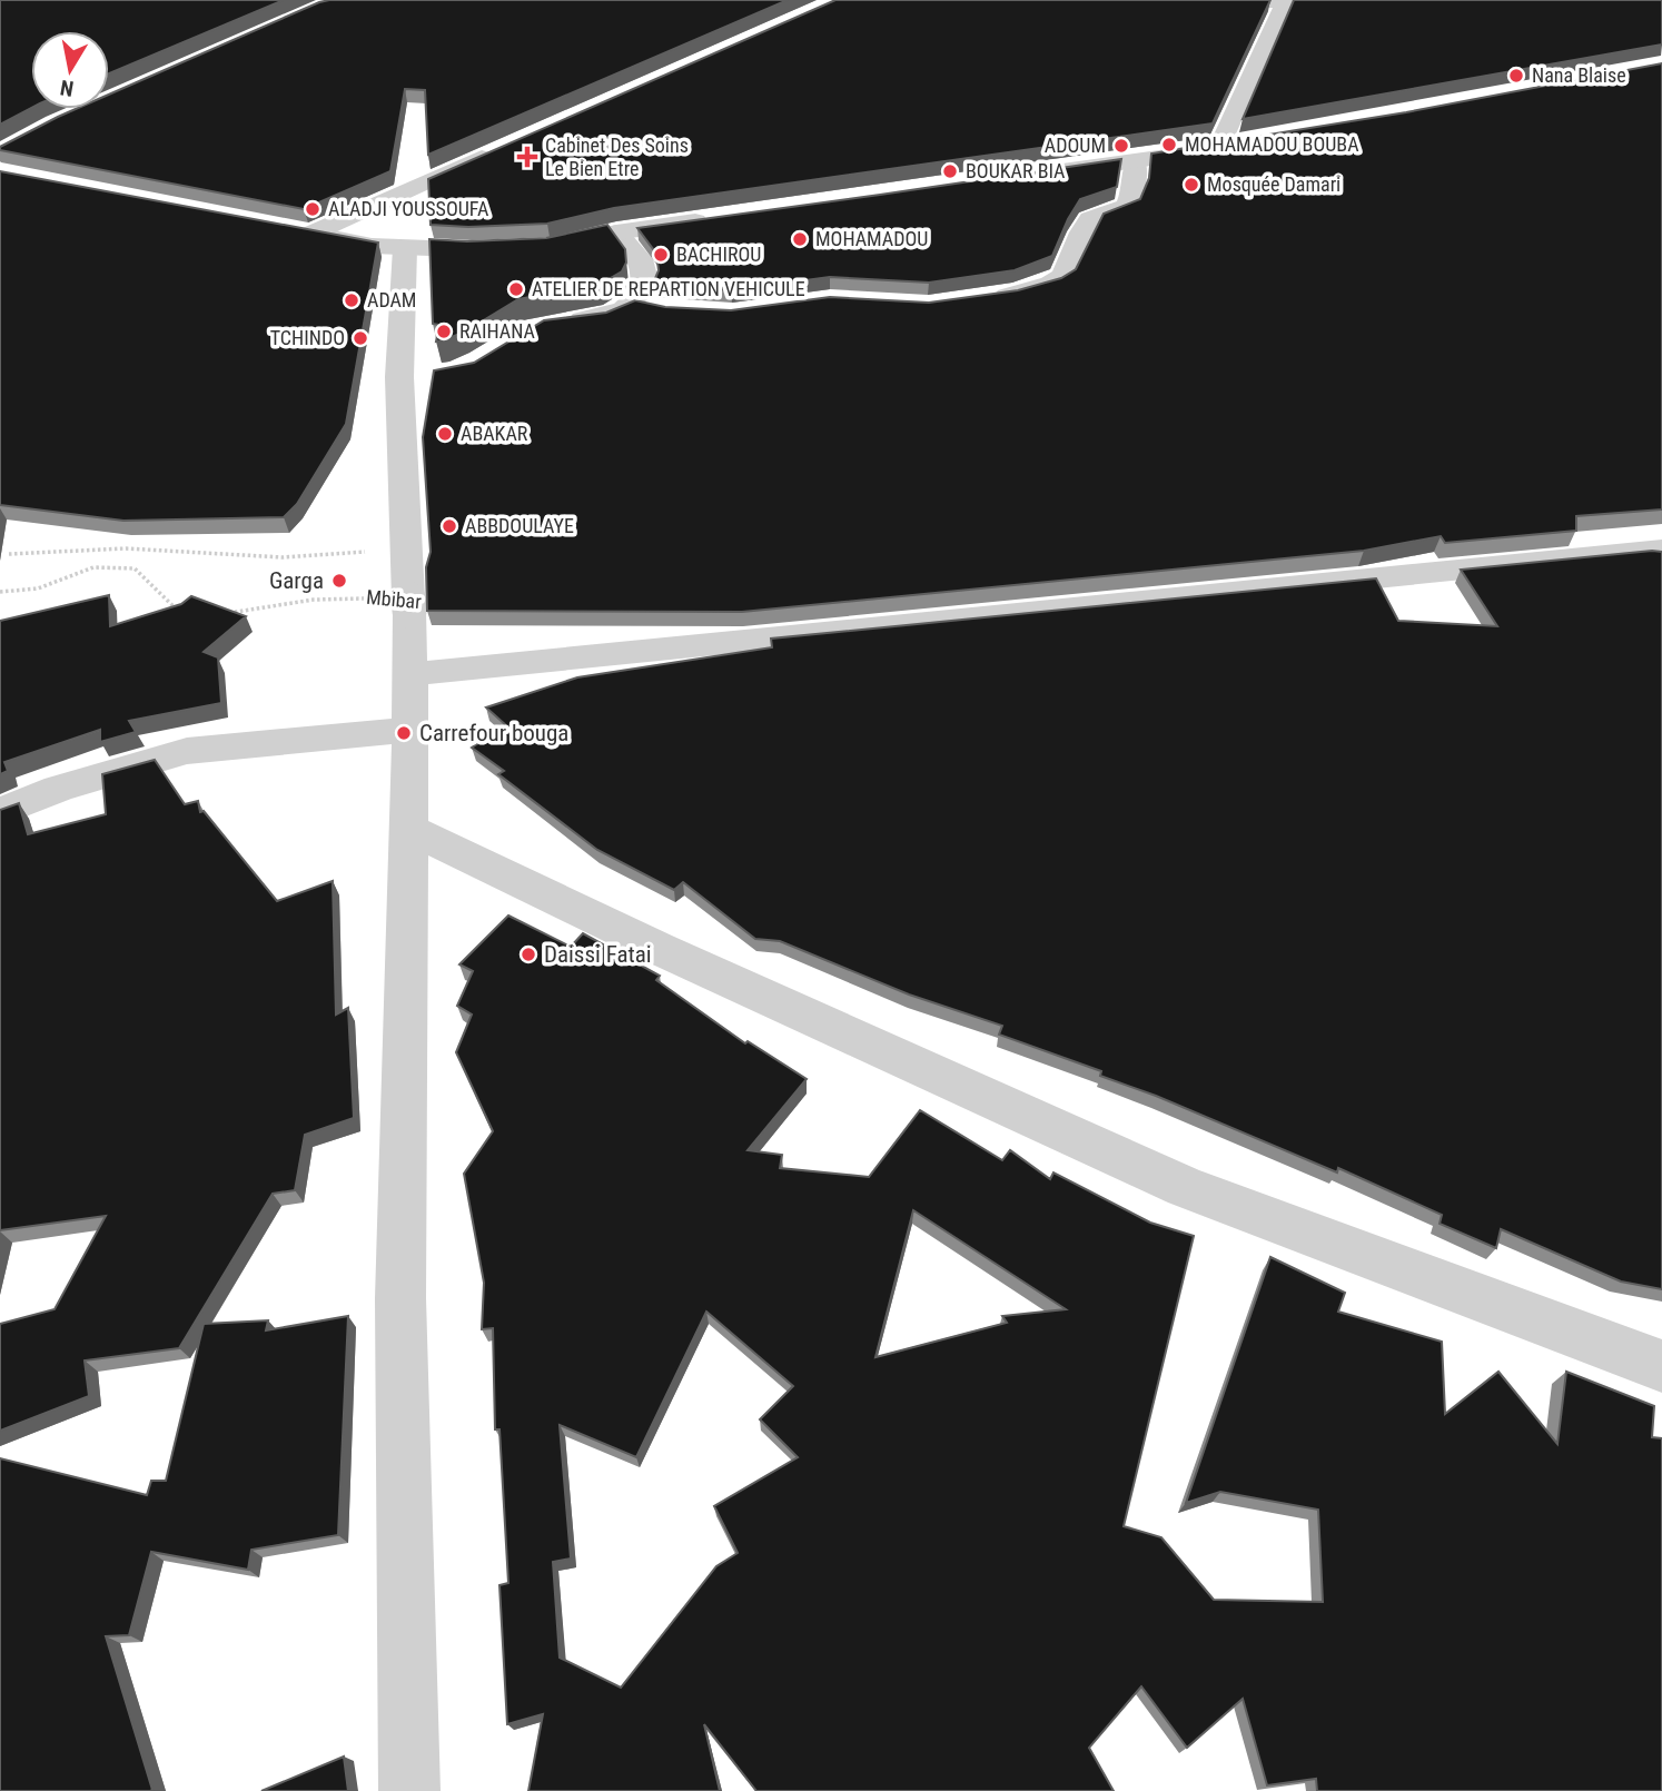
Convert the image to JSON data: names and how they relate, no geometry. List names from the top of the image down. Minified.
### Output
{"streets":{"path":["Mbibar"]},"places":{"other":["Nana Blaise","MOHAMADOU BOUBA","ADOUM","BOUKAR BIA","Mosquée Damari","ALADJI YOUSSOUFA","MOHAMADOU","BACHIROU","ATELIER DE REPARTION VEHICULE","ADAM","RAIHANA","TCHINDO","ABAKAR","ABBDOULAYE","Garga","Carrefour bouga","Daissi Fatai"],"health":["Cabinet Des Soins Le Bien Etre"]},"north":"bottom"}
